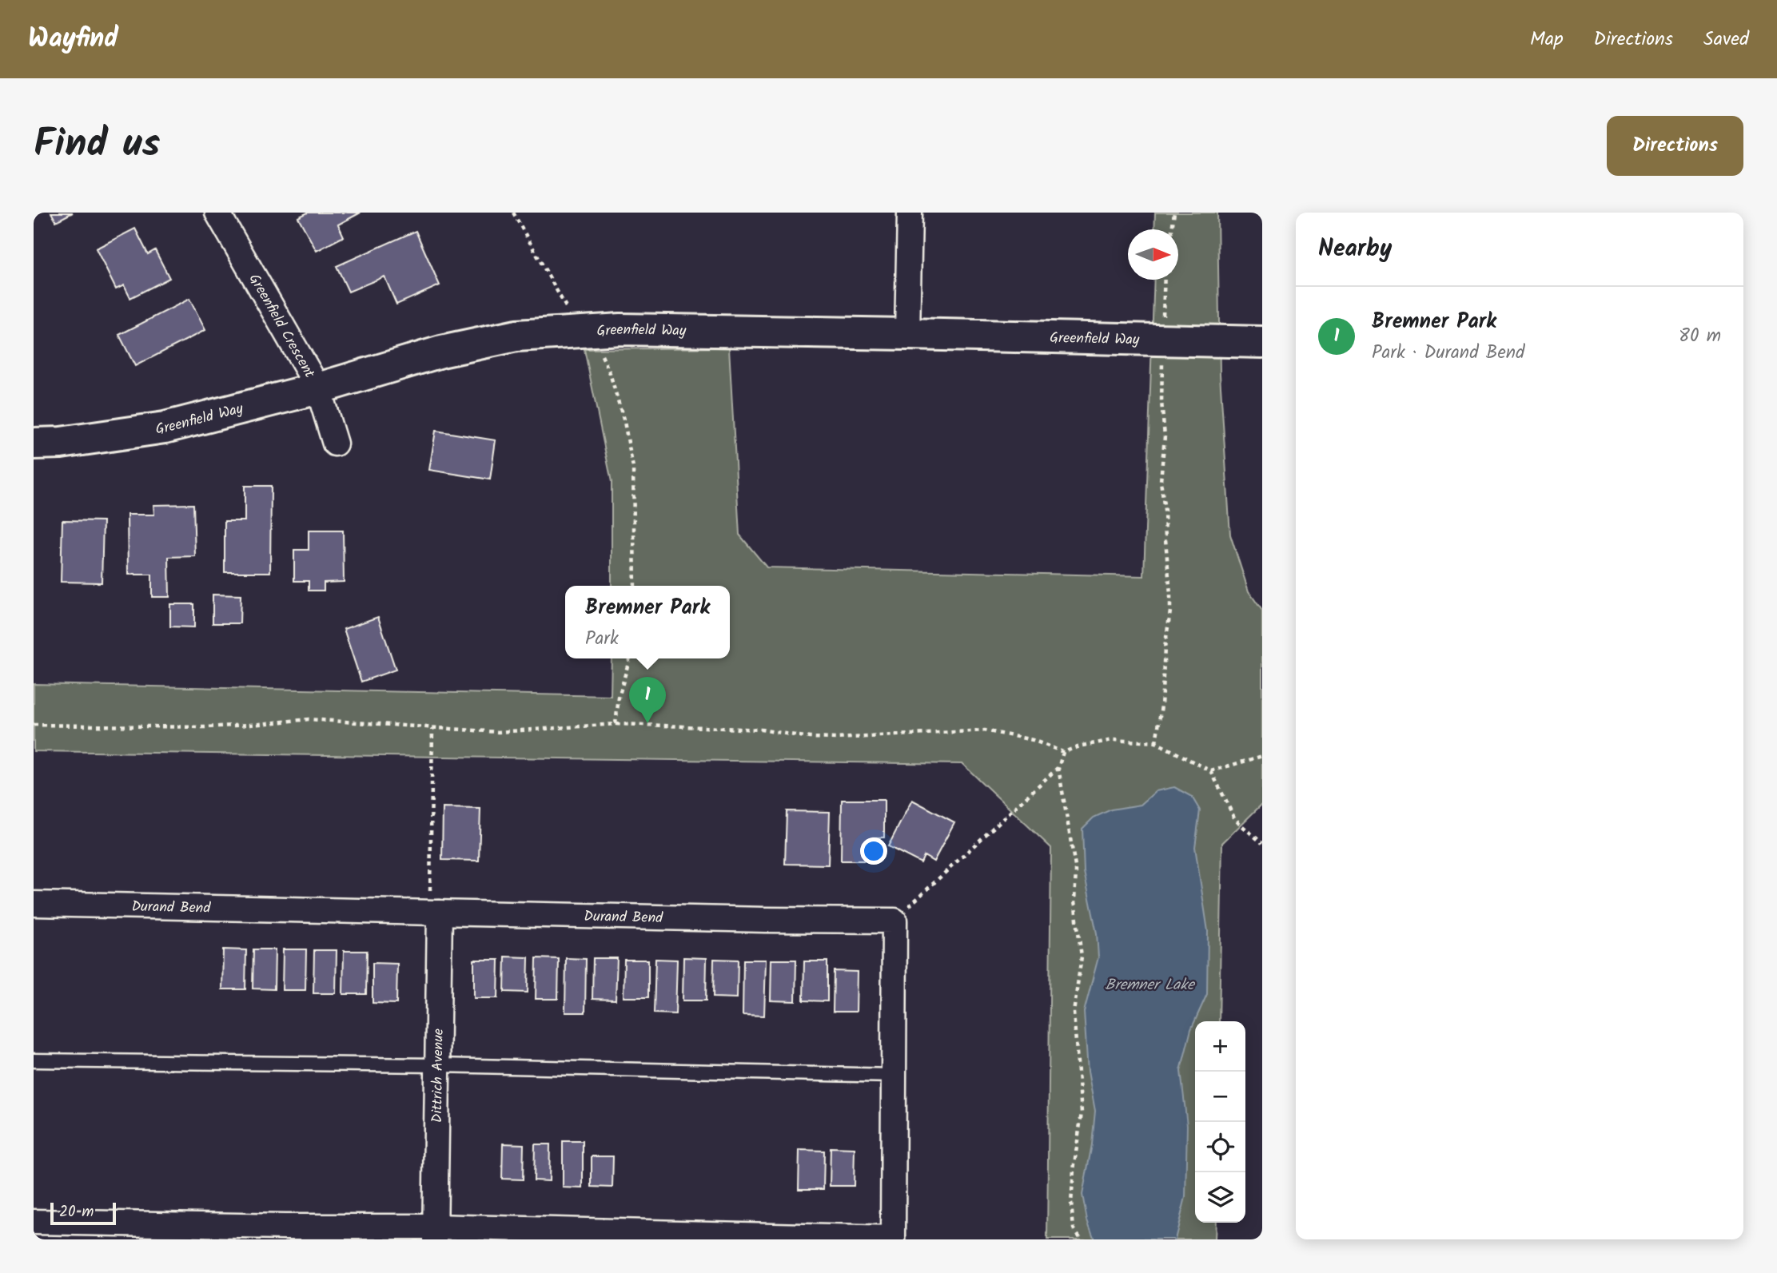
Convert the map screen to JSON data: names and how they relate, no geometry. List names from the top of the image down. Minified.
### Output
{"streets":{"street":["Greenfield Crescent","Greenfield Way","Durand Bend","Dittrich Avenue"]},"crossings":[["Greenfield Crescent","Greenfield Way"],["Durand Bend","Dittrich Avenue"]],"water":["Bremner Lake"],"scale_bar":"20 m","north":"right","page":{"header":"Wayfind","nav":["Map","Directions","Saved"],"title":"Find us","buttons":"Directions","heading":"Nearby","list":[{"mark":"1","name":"Bremner Park","note":"Park · Durand Bend","value":"80 m"}],"popup":["Bremner Park","Park"],"pins":"1","map_buttons":["+","−"],"scale":"20 m"}}
